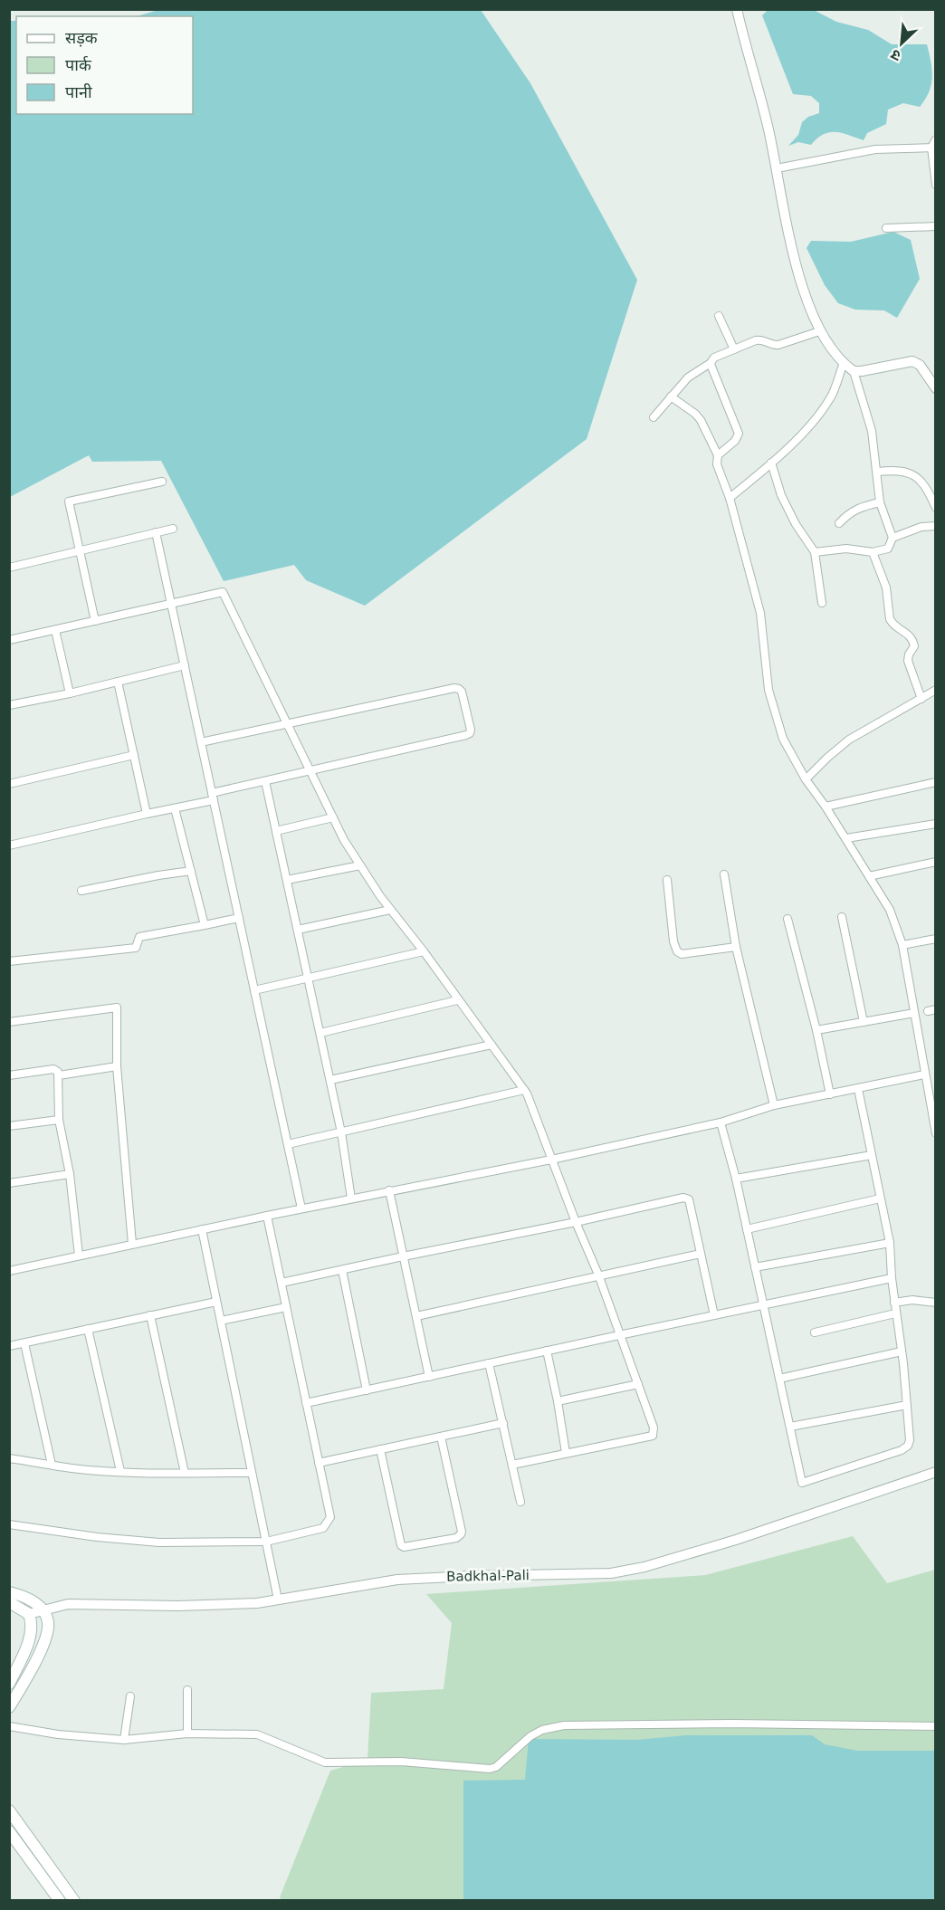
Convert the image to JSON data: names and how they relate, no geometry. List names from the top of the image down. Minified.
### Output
{"streets":{"street":["Badkhal-Pali"]},"legend":["सड़क","पार्क","पानी"],"north":"bottom left"}
